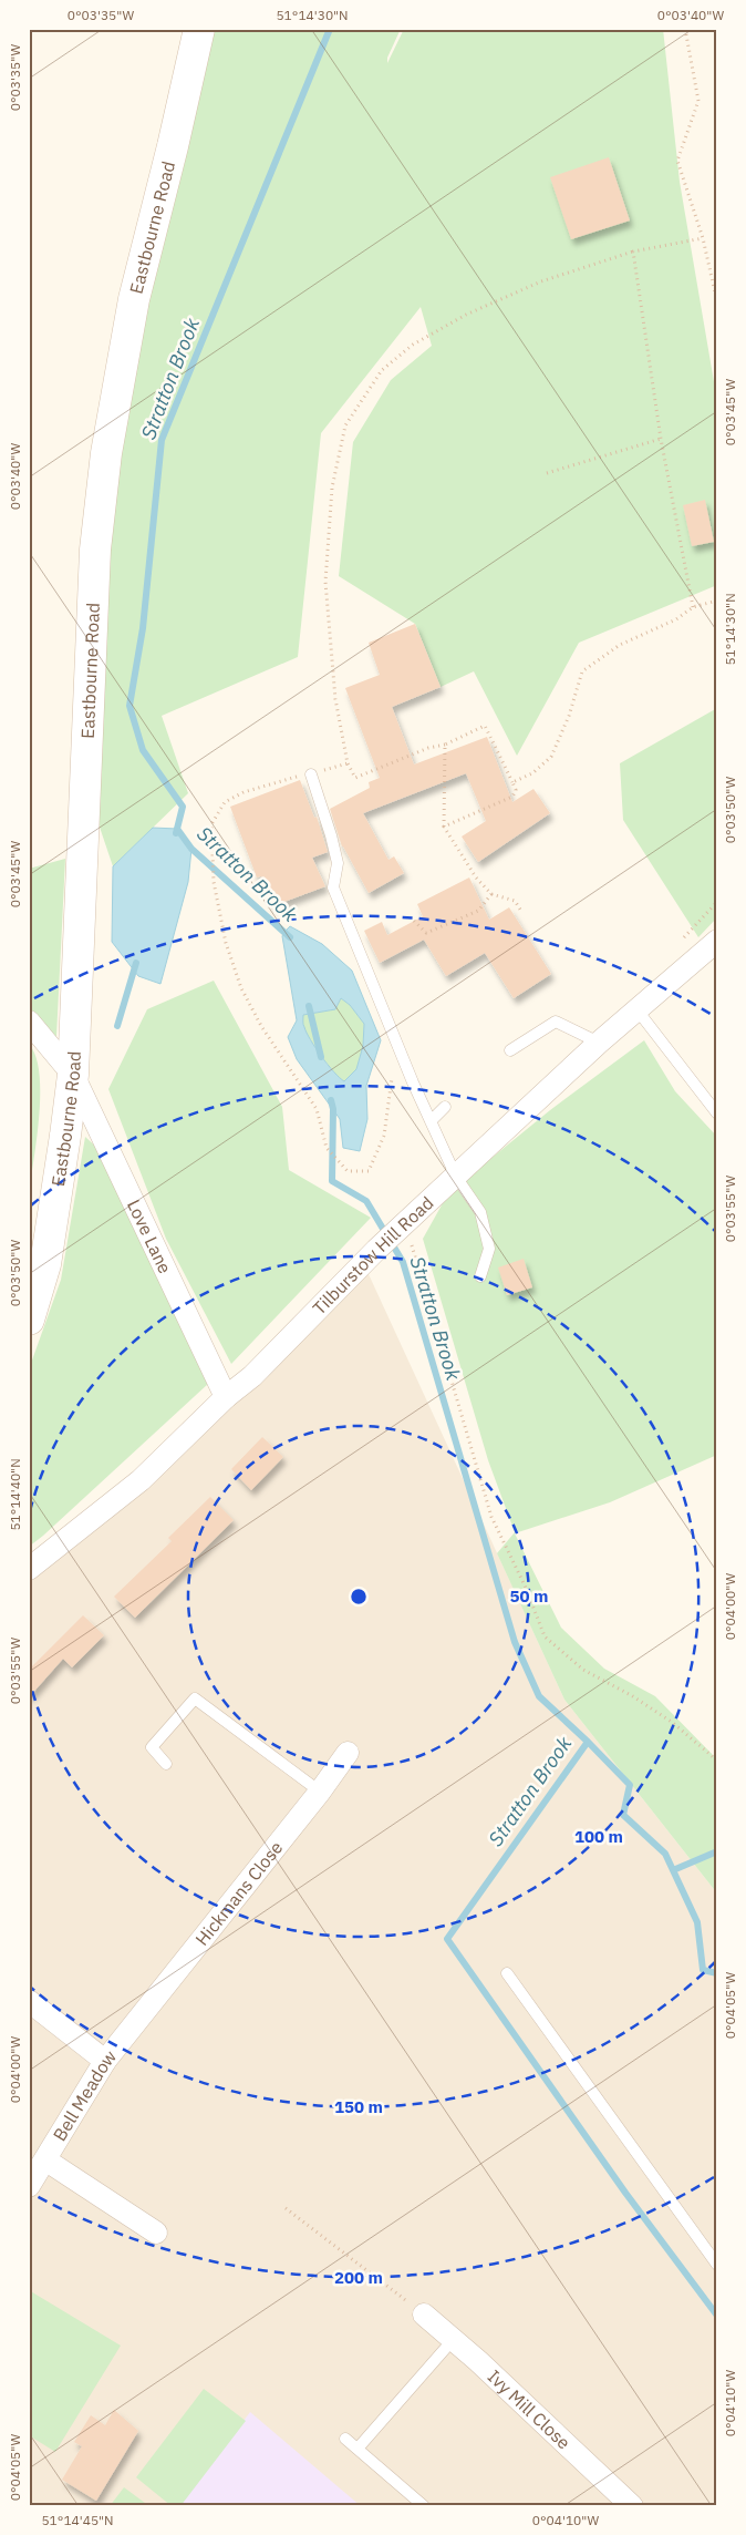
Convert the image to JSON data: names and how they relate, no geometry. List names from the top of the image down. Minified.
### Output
{"streets":{"main road":["Eastbourne Road"],"street":["Love Lane","Tilburstow Hill Road","Hickmans Close","Bell Meadow","Ivy Mill Close"]},"crossings":[["Eastbourne Road","Love Lane"],["Love Lane","Tilburstow Hill Road"],["Hickmans Close","Bell Meadow"]],"water":["Stratton Brook"],"coordinates":["0°03'35\"W","51°14'30\"N","0°03'40\"W","0°03'45\"W","0°03'50\"W","0°03'55\"W","51°14'40\"N","0°04'00\"W","0°04'05\"W","0°04'10\"W","51°14'45\"N"],"rings":["50 m","100 m","150 m","200 m"]}
